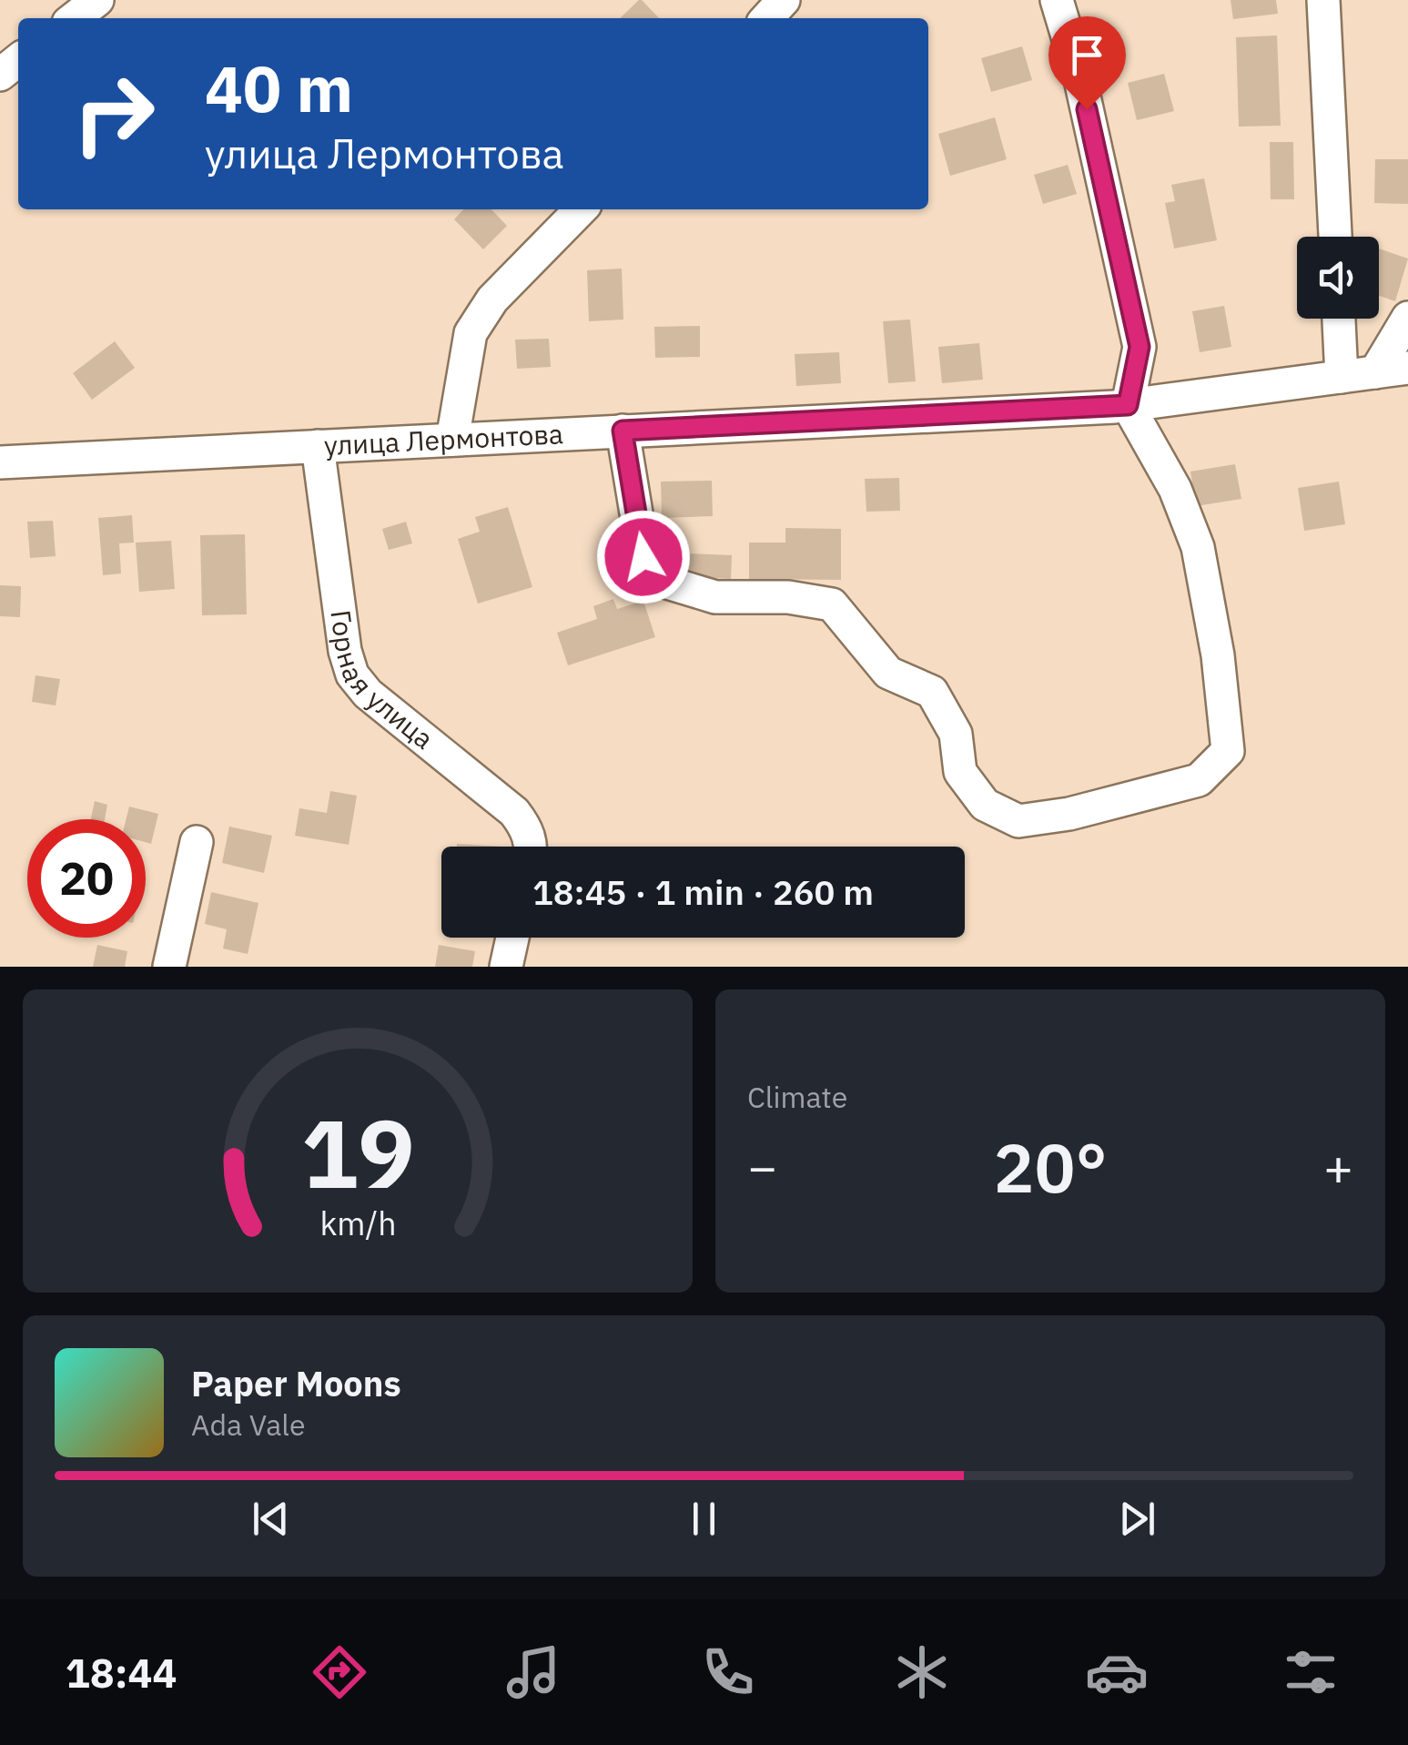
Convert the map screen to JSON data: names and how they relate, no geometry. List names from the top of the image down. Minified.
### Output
{"streets":{"street":["улица Лермонтова","Горная улица"]},"crossings":[["улица Лермонтова","Горная улица"]],"page":{"turn":["40 m","улица Лермонтова"],"limit":"20","trip":"18:45 · 1 min · 260 m","tile":"Climate","heat":["−","20°","+"],"song":["Paper Moons","Ada Vale"],"tabs":"18:44","gauge":["19","km/h"]}}
